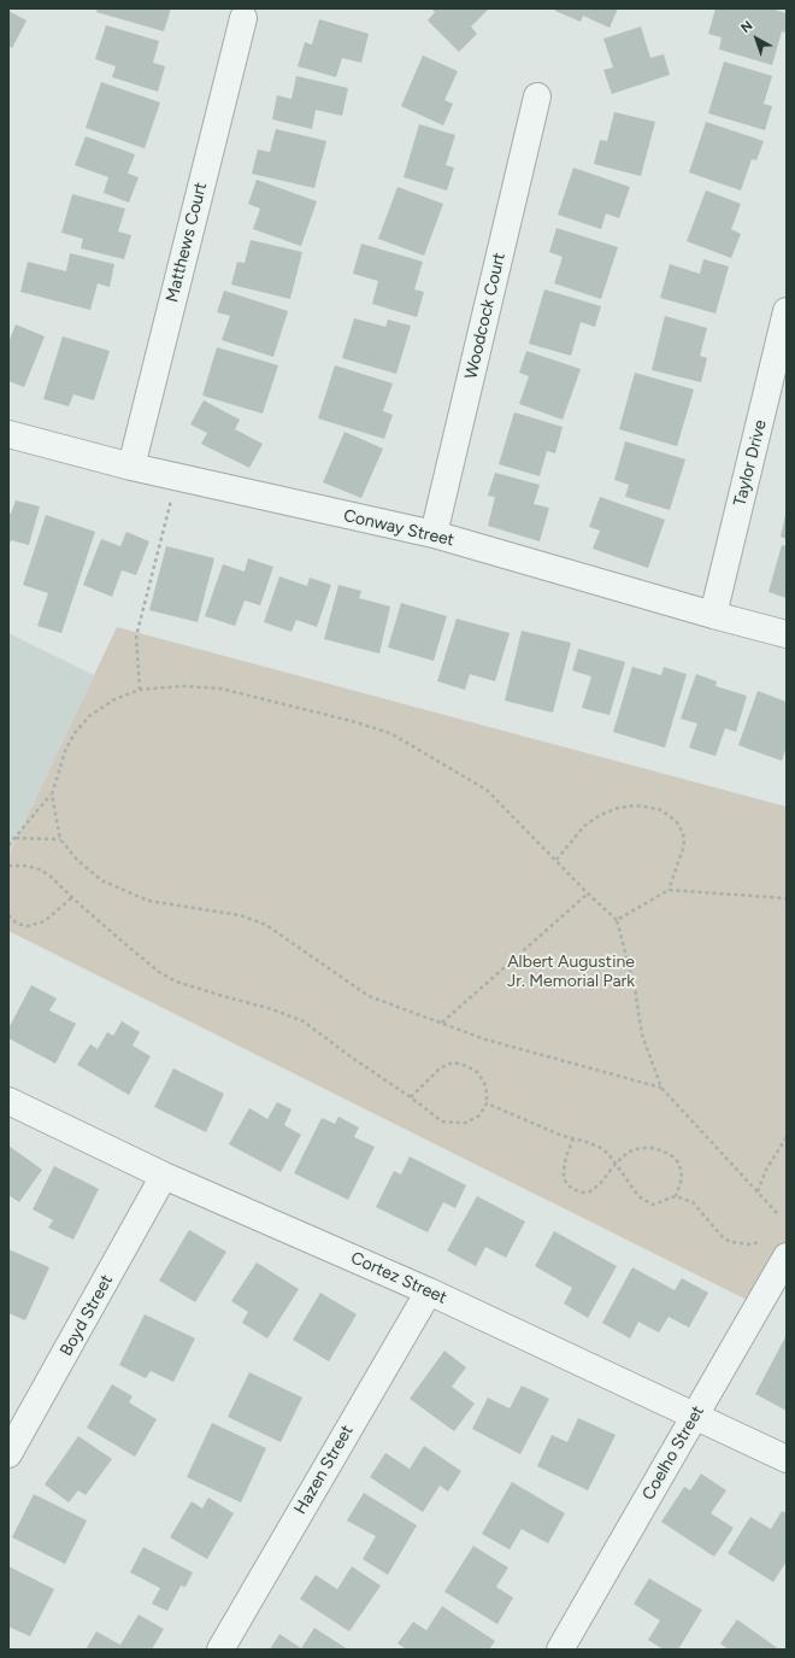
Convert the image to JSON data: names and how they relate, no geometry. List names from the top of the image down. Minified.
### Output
{"streets":{"street":["Matthews Court","Woodcock Court","Taylor Drive","Conway Street","Cortez Street","Boyd Street","Coelho Street","Hazen Street"]},"crossings":[["Matthews Court","Conway Street"],["Woodcock Court","Conway Street"],["Taylor Drive","Conway Street"],["Cortez Street","Boyd Street"],["Cortez Street","Coelho Street"],["Cortez Street","Hazen Street"]],"parks":["Albert Augustine Jr. Memorial Park"],"north":"top left"}
